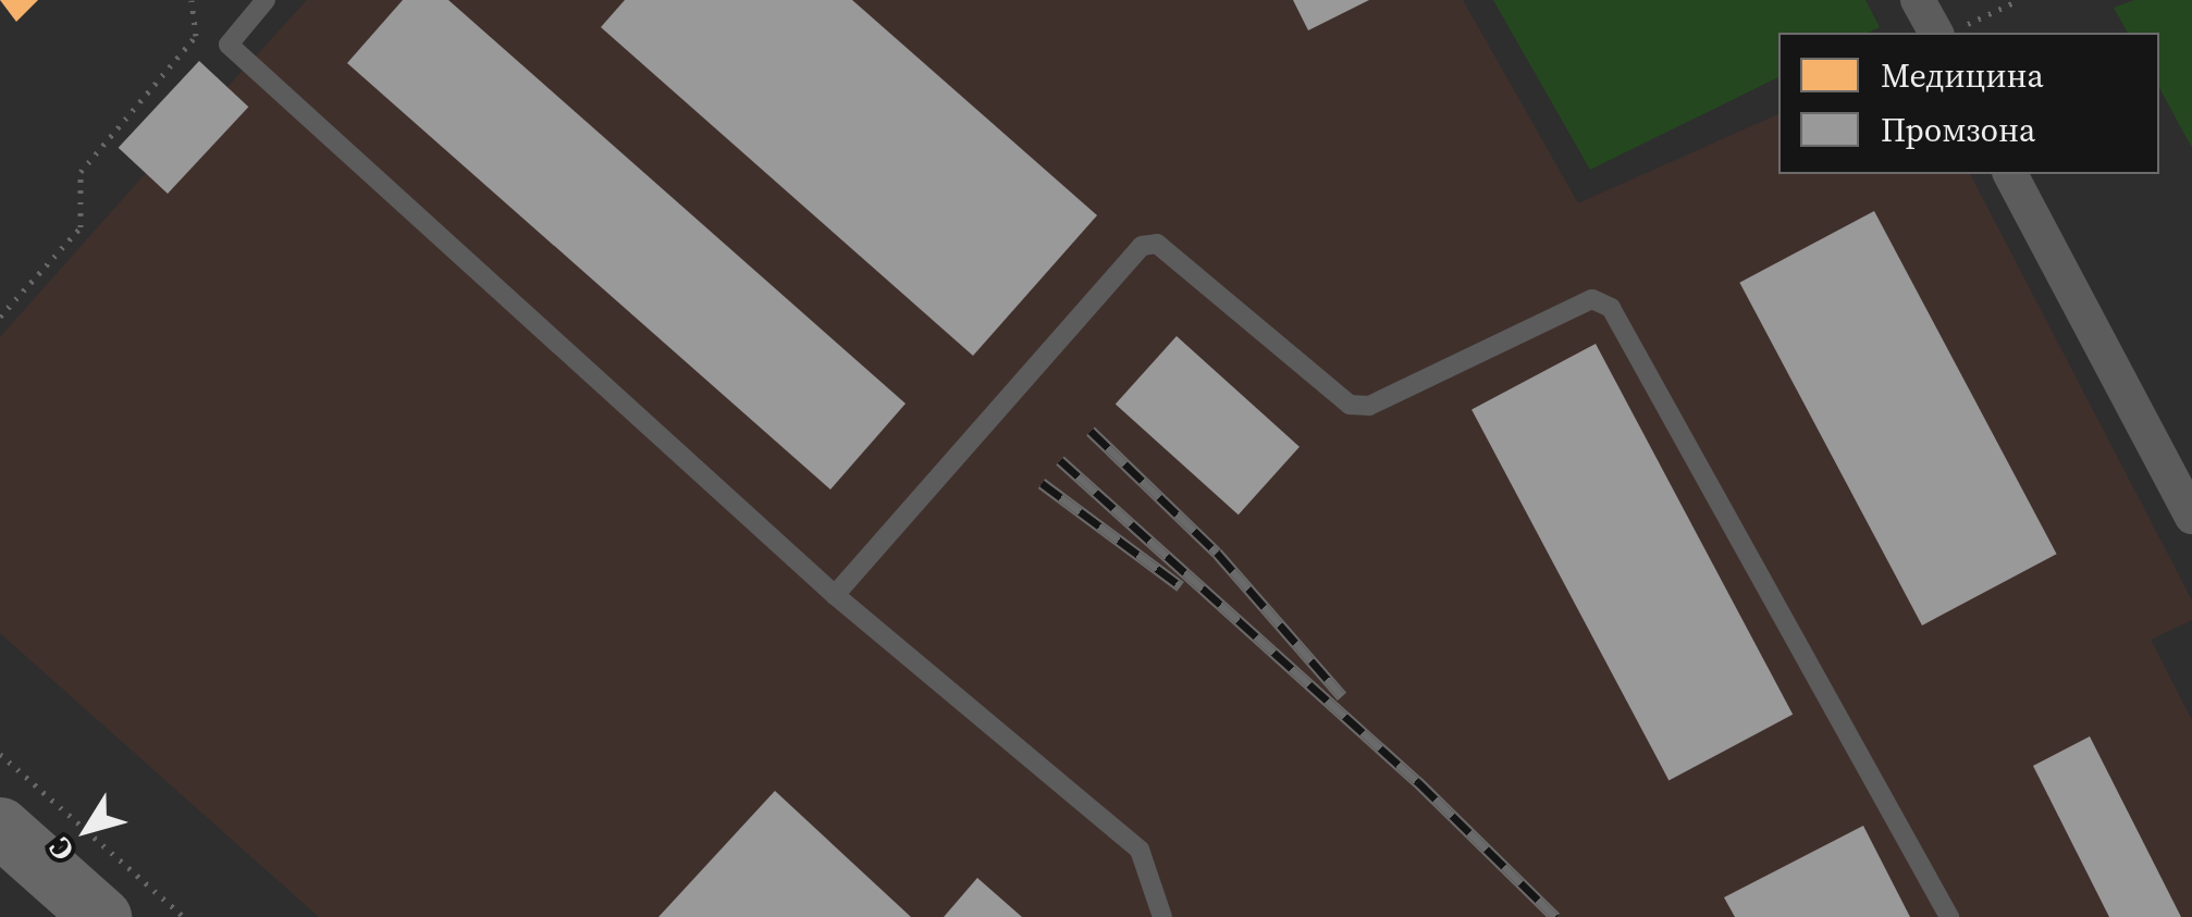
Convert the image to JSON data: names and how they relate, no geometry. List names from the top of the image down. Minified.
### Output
{"legend":["Медицина","Промзона"],"north":"bottom left"}
